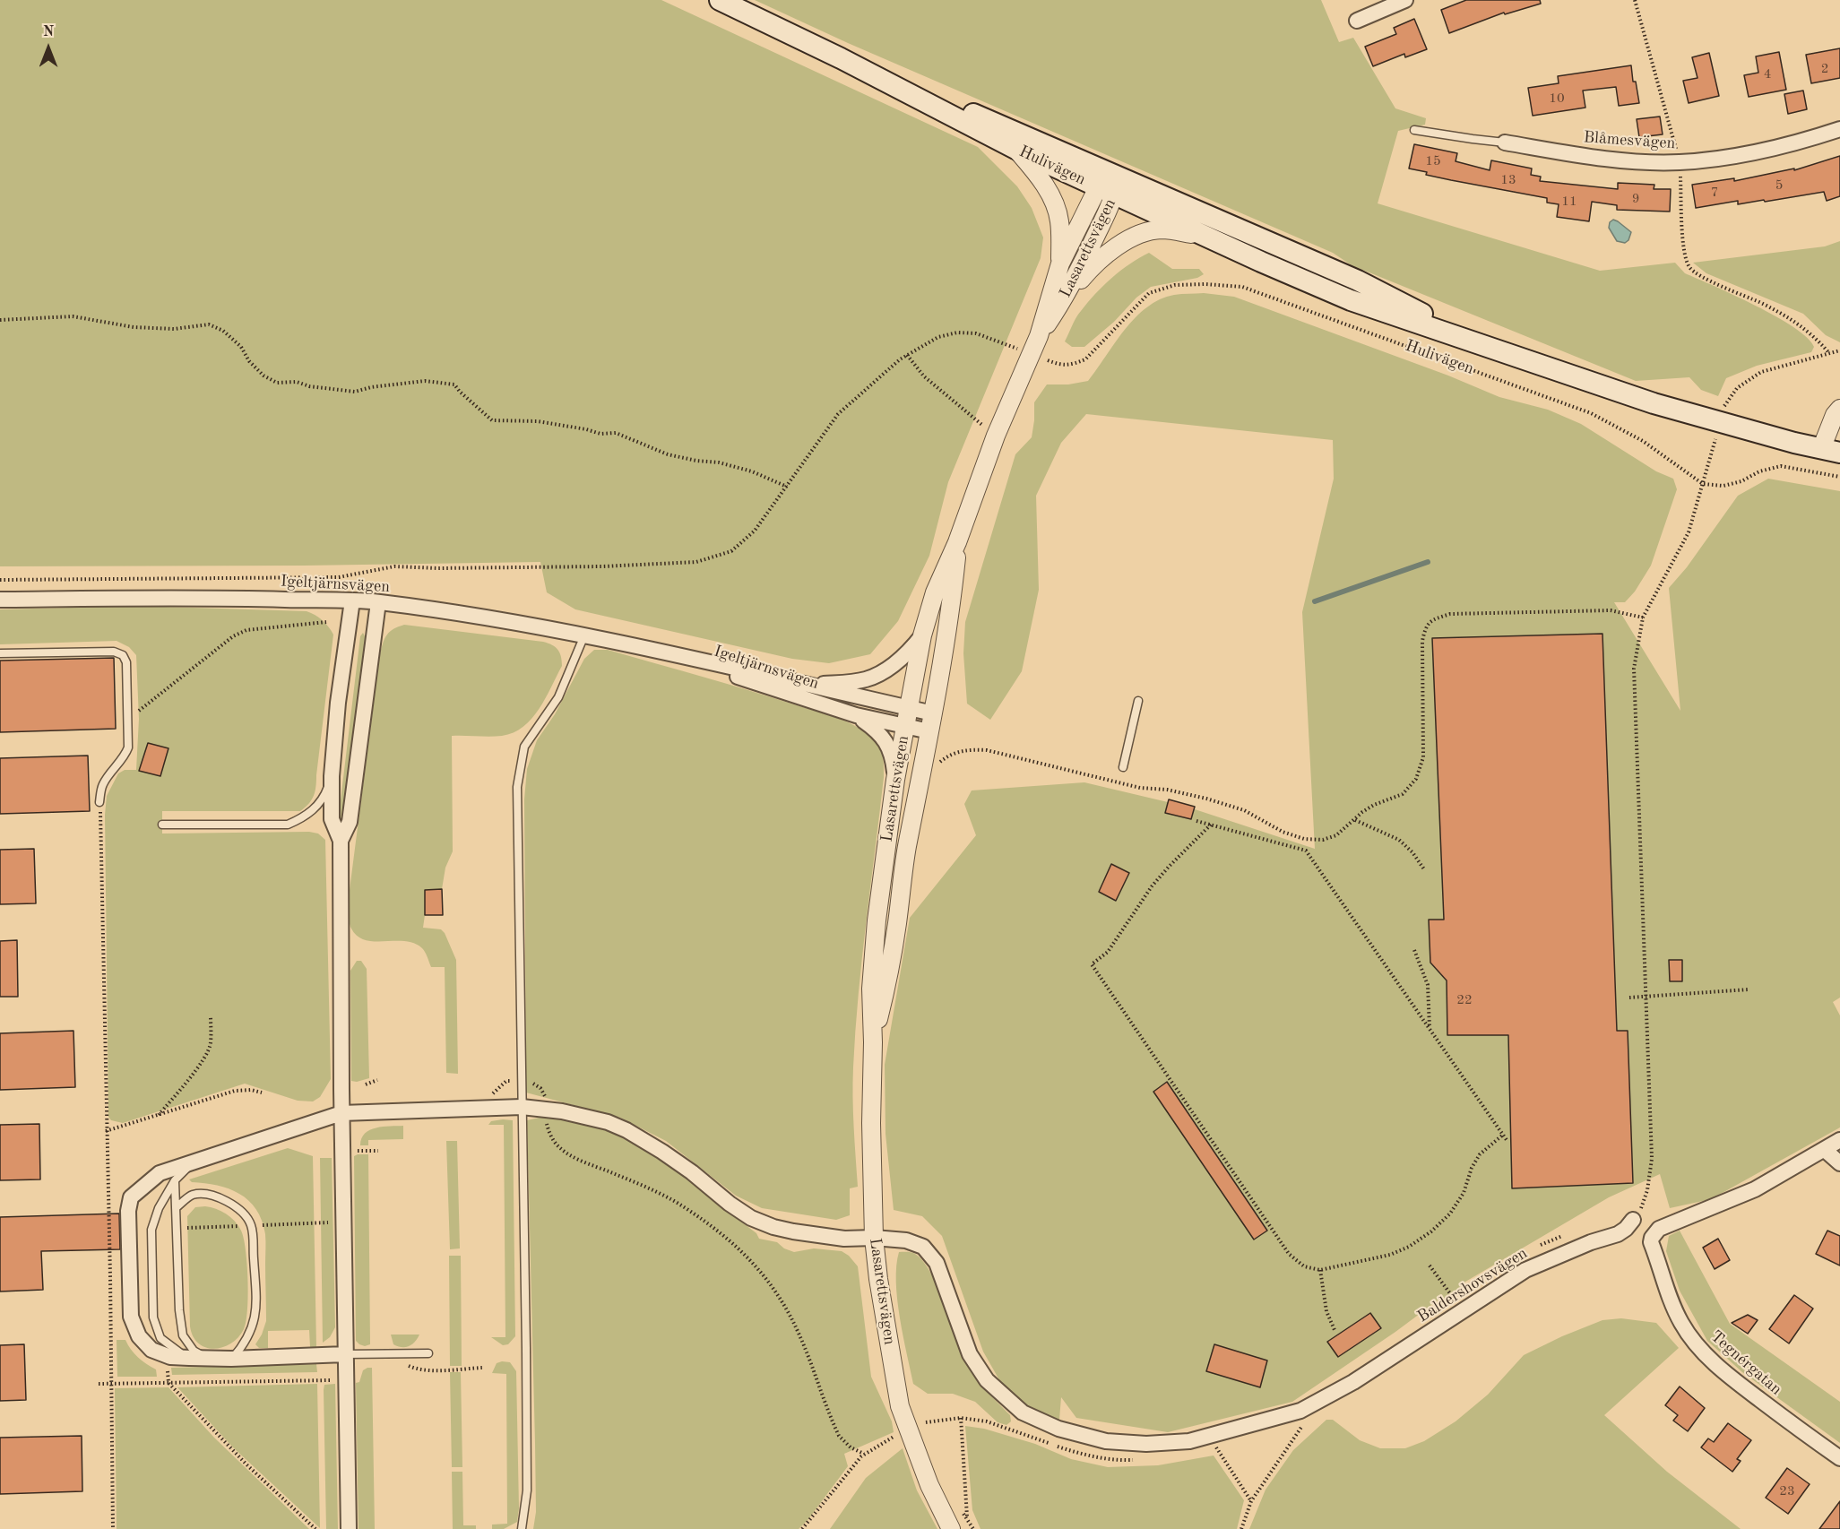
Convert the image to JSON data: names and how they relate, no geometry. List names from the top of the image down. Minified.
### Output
{"streets":{"main road":["Hulivägen"],"street":["Blåmesvägen","Lasarettsvägen","Igeltjärnsvägen","Baldershovsvägen","Tegnérgatan"]},"crossings":[["Hulivägen","Lasarettsvägen"],["Lasarettsvägen","Igeltjärnsvägen"],["Lasarettsvägen","Baldershovsvägen"]],"house_numbers":["2","4","10","15","13","5","7","9","11","22","23"],"north":"top"}
